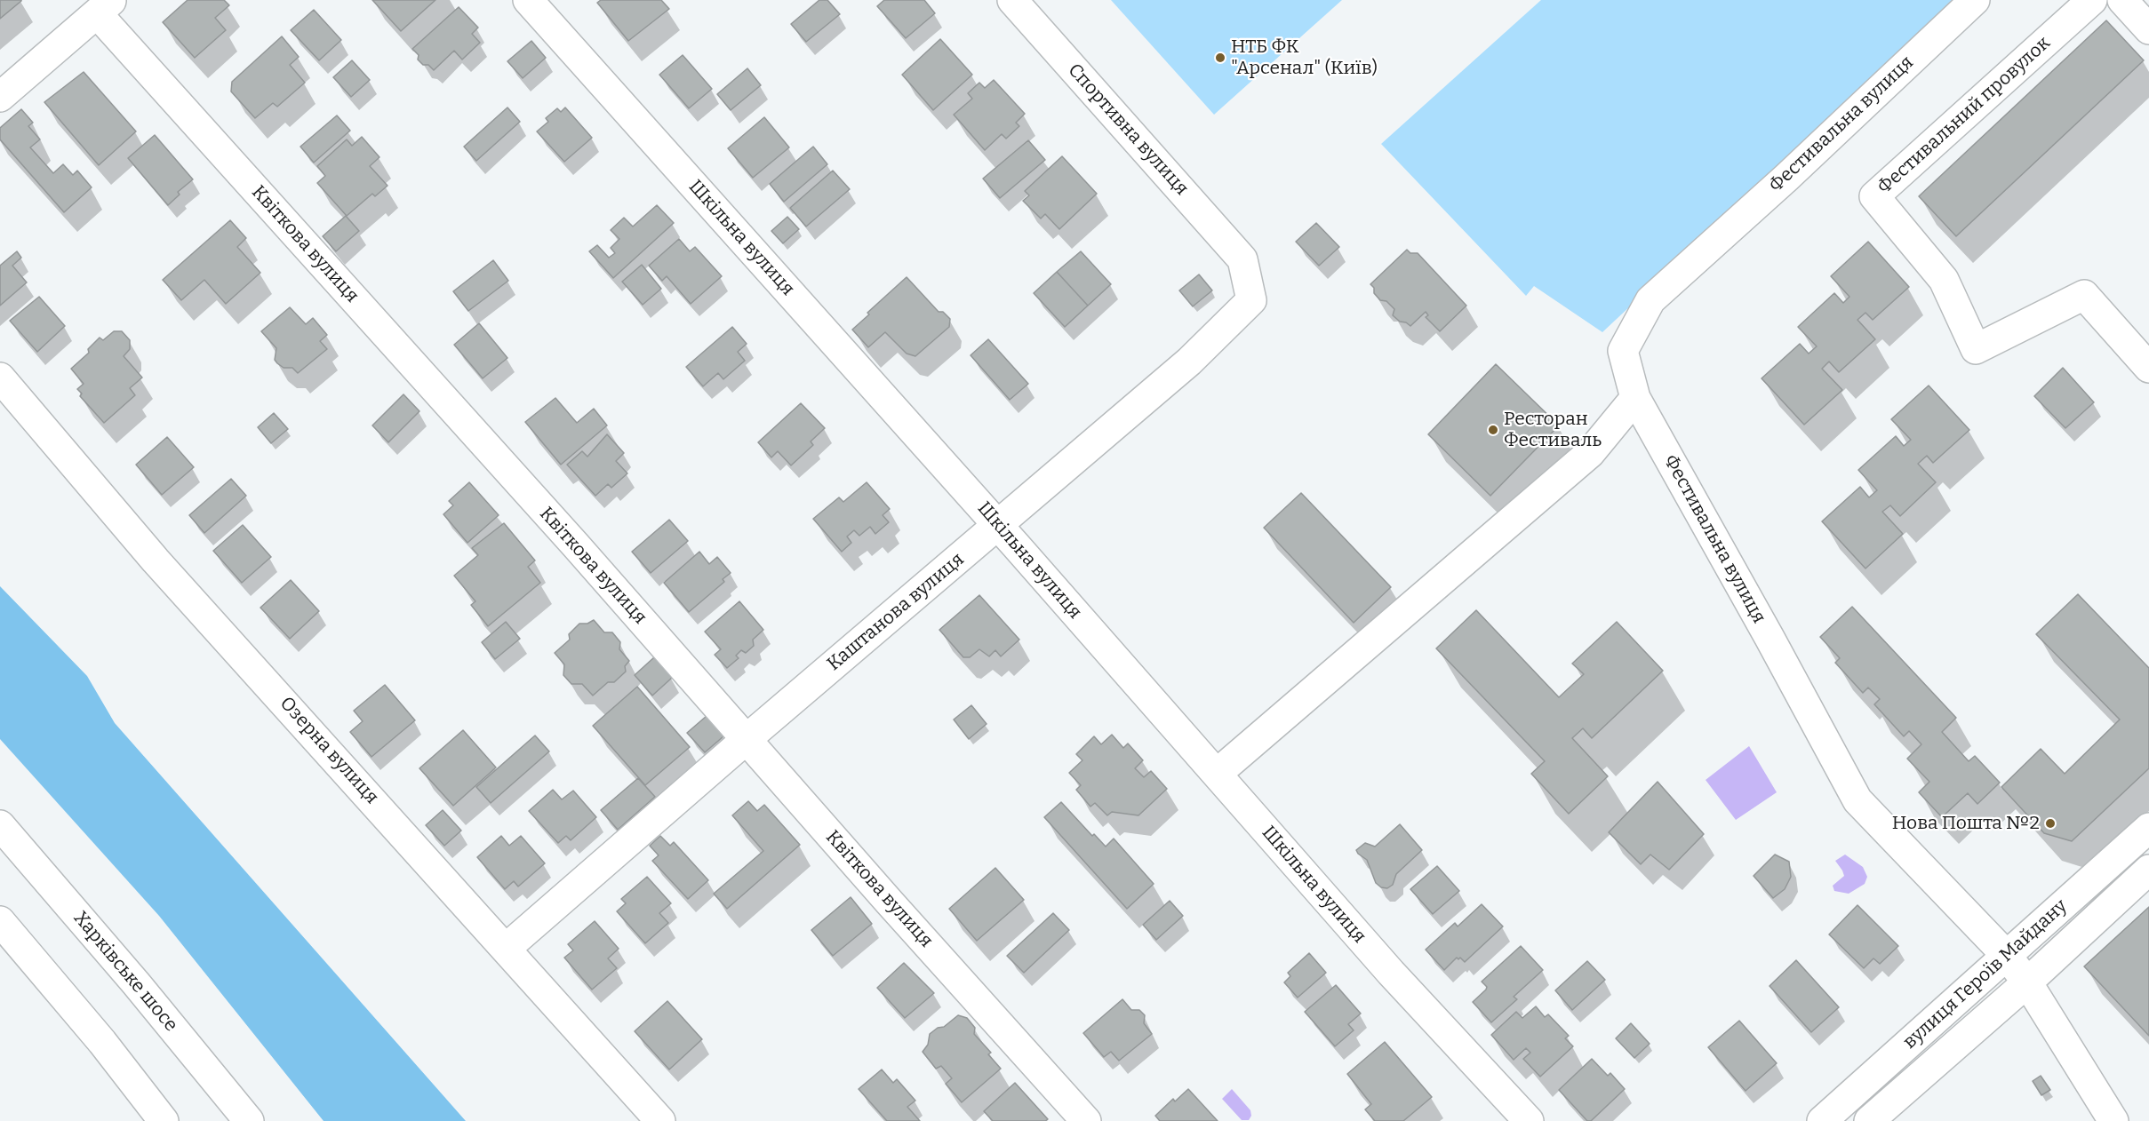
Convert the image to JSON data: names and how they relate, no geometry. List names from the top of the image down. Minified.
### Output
{"streets":{"main road":["Фестивальний провулок","Фестивальна вулиця","Спортивна вулиця","Шкільна вулиця","Квіткова вулиця","Каштанова вулиця","Озерна вулиця","Харківське шосе","вулиця Героїв Майдану"]},"crossings":[["Фестивальна вулиця","вулиця Героїв Майдану"],["Спортивна вулиця","Каштанова вулиця"],["Шкільна вулиця","Каштанова вулиця"],["Квіткова вулиця","Каштанова вулиця"],["Каштанова вулиця","Озерна вулиця"]],"places":["НТБ ФК \"Арсенал\" (Київ)","Ресторан Фестиваль","Нова Пошта №2"]}
